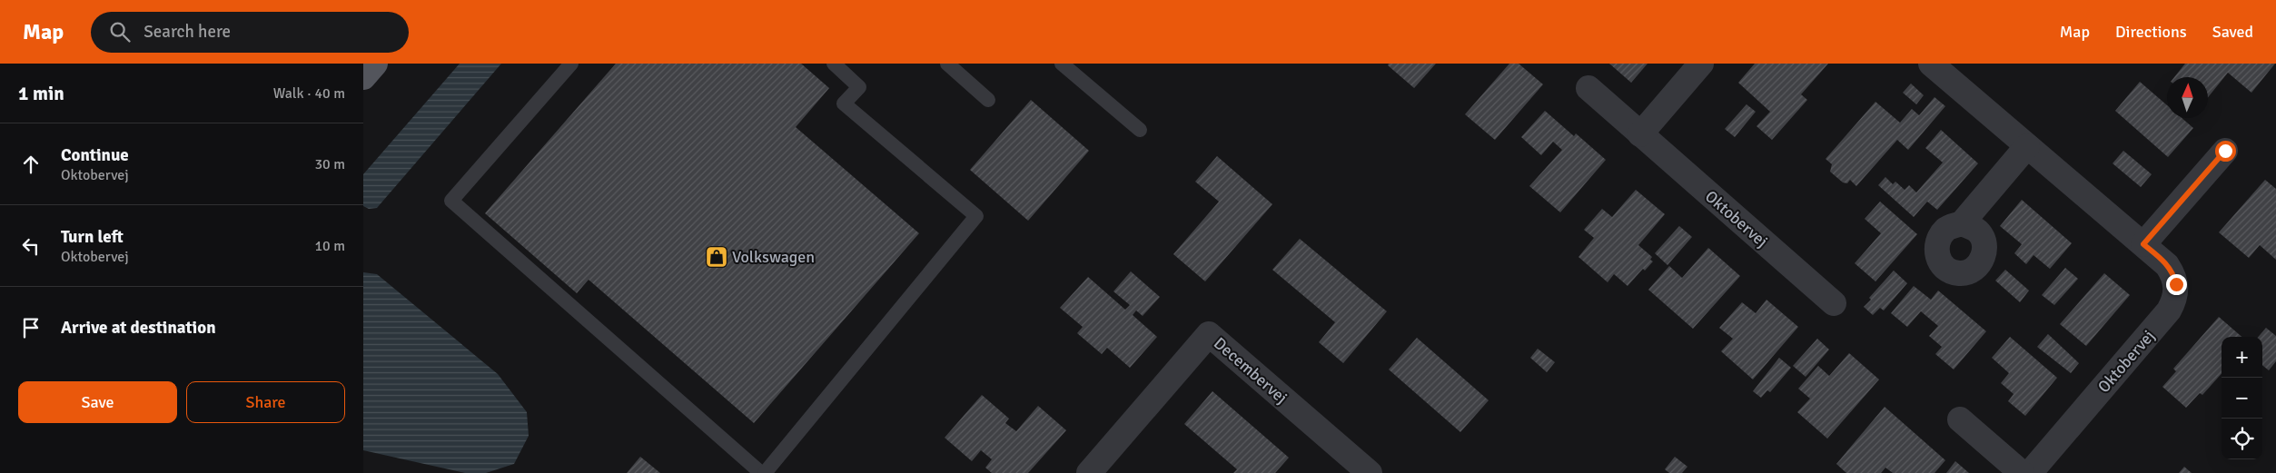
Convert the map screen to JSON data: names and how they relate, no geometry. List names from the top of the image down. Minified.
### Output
{"streets":{"street":["Oktobervej","Decembervej"]},"places":{"shop":["Volkswagen"]},"north":"top","page":{"header":"Map","search":"Search here","nav":["Map","Directions","Saved"],"heading":["1 min","Walk · 40 m"],"list":[["Continue","Oktobervej","30 m"],["Turn left","Oktobervej","10 m"],"Arrive at destination"],"map_buttons":["+","−"],"buttons":["Save","Share"]}}
